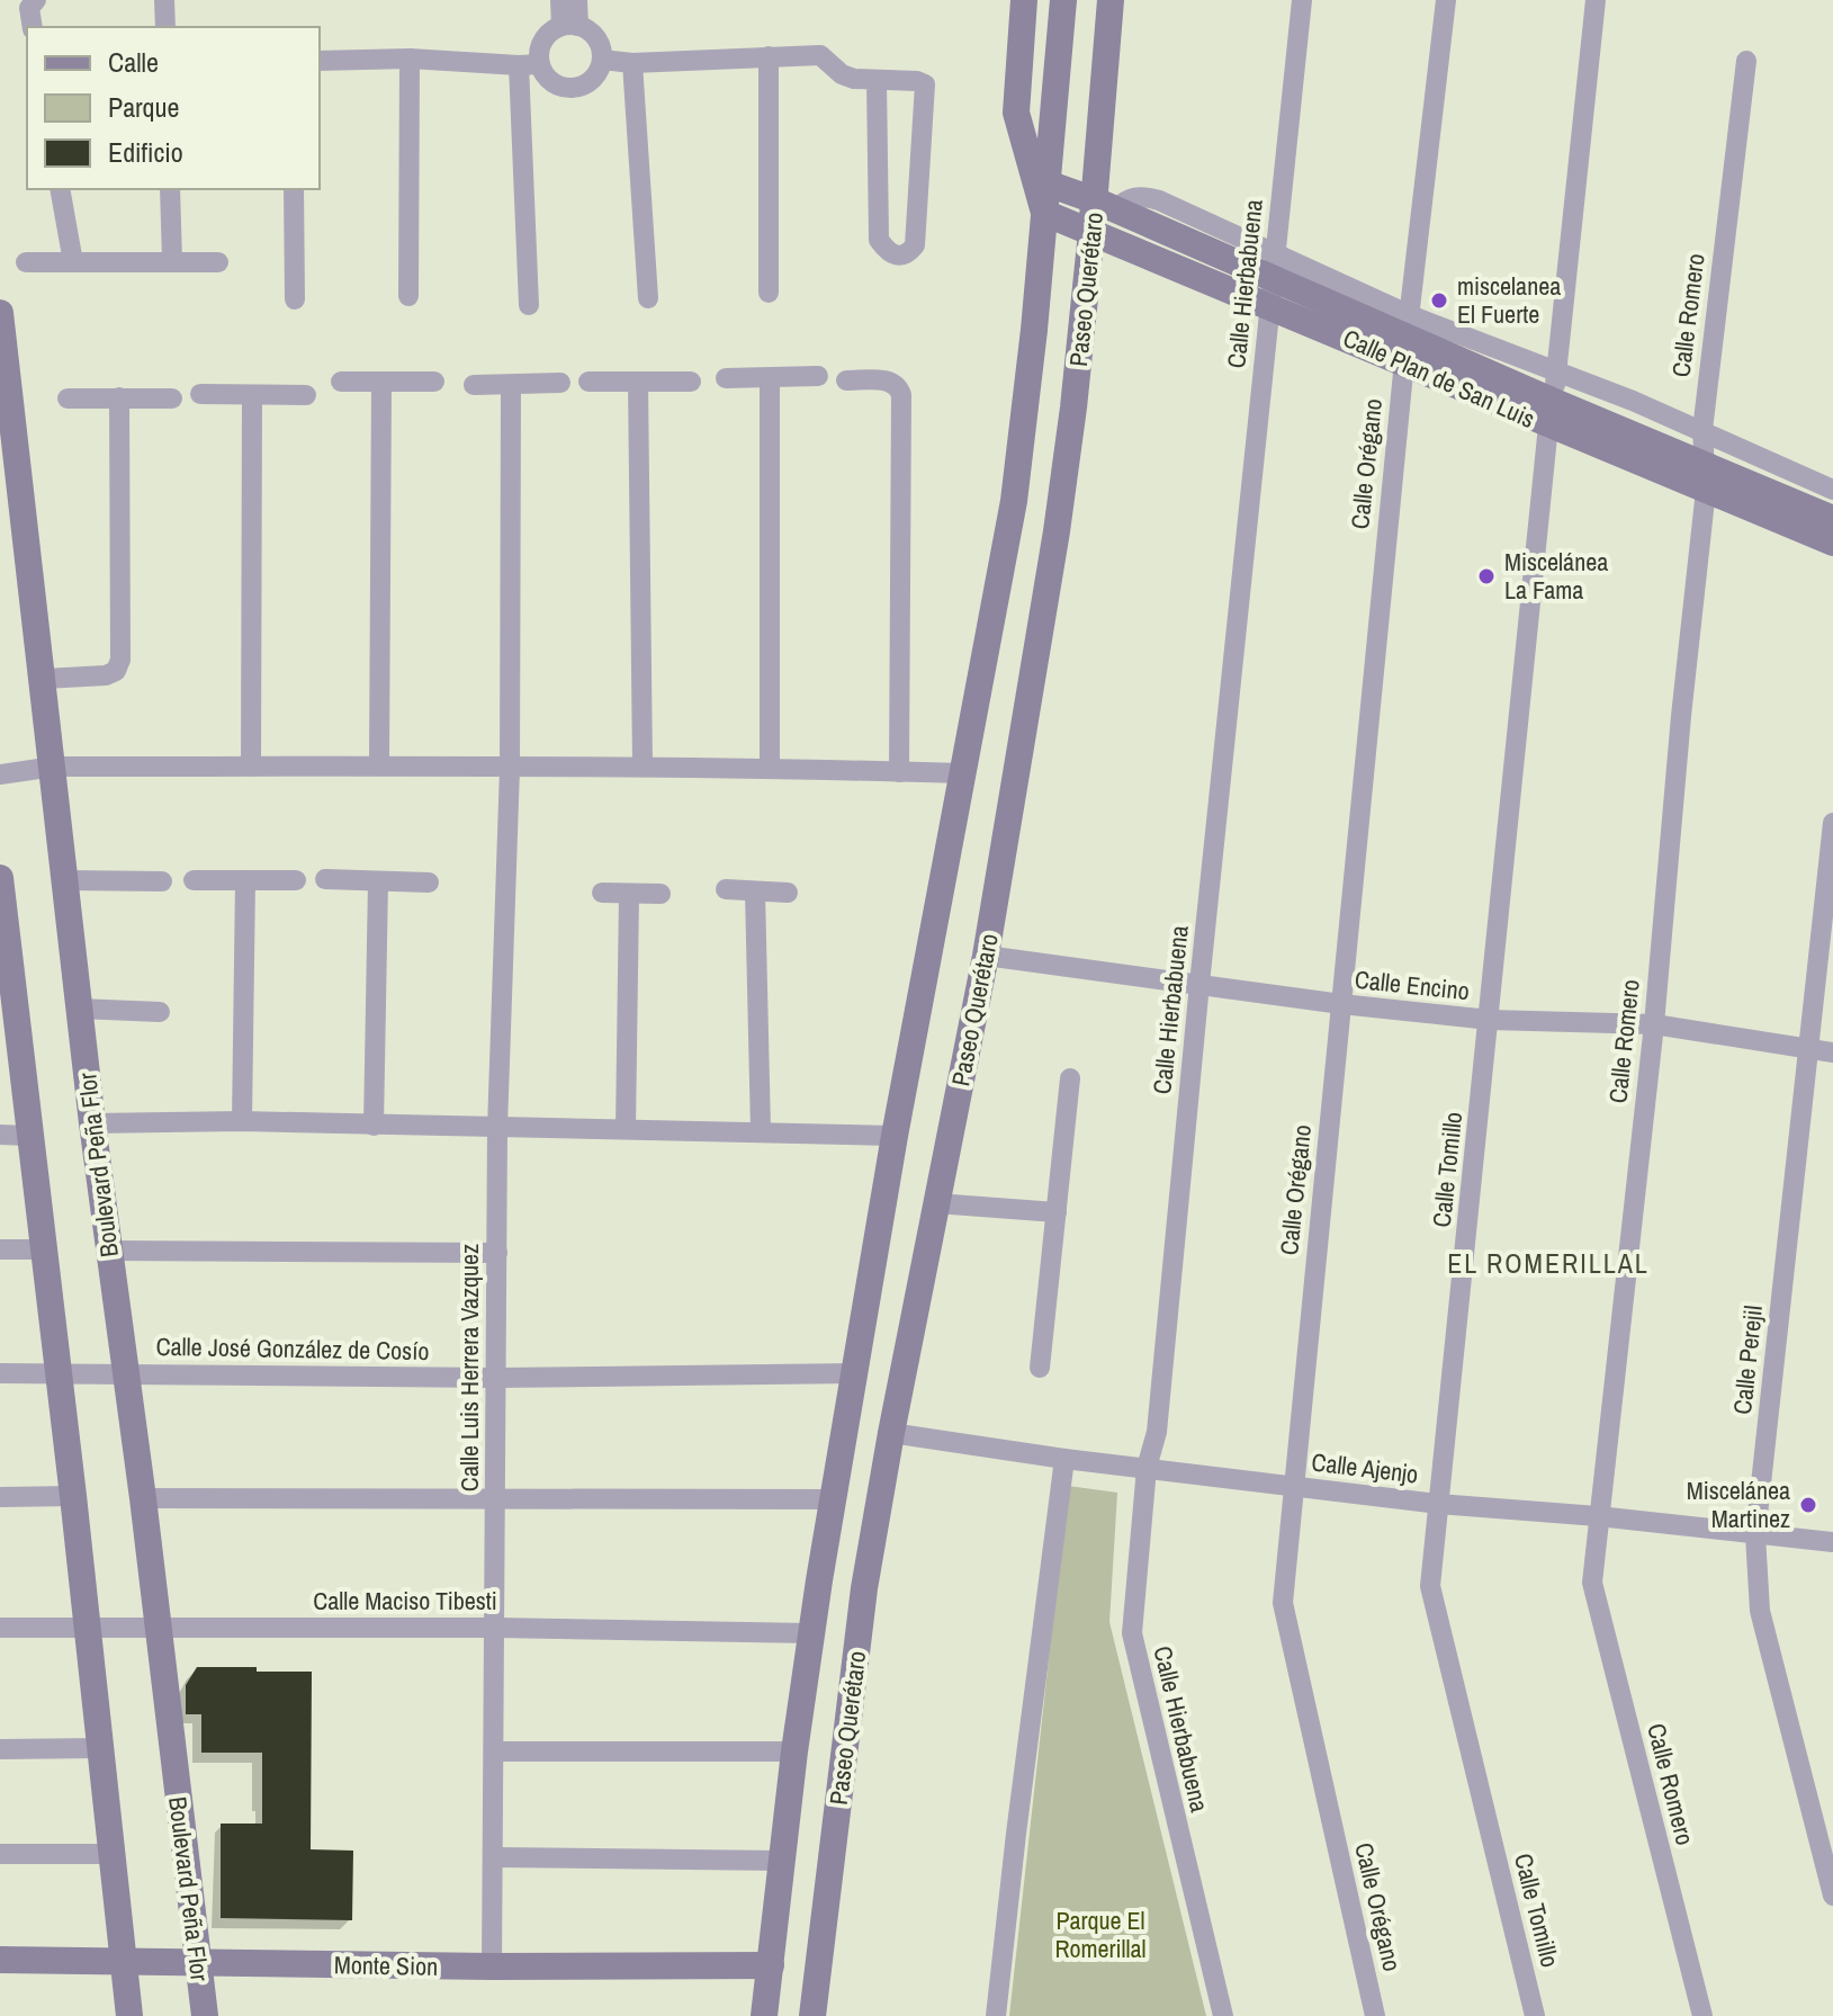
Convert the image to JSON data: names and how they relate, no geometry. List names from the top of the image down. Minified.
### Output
{"streets":{"main road":["Paseo Querétaro","Calle Plan de San Luis","Boulevard Peña Flor","Monte Sion"],"street":["Calle Hierbabuena","Calle Romero","Calle Orégano","Calle Encino","Calle Tomillo","Calle José González de Cosío","Calle Perejil","Calle Luis Herrera Vazquez","Calle Ajenjo","Calle Maciso Tibesti"]},"crossings":[["Calle Hierbabuena","Calle Plan de San Luis"],["Calle Hierbabuena","Calle Encino"],["Calle Hierbabuena","Calle Ajenjo"],["Paseo Querétaro","Calle Plan de San Luis"],["Paseo Querétaro","Calle Encino"],["Paseo Querétaro","Calle José González de Cosío"],["Paseo Querétaro","Calle Ajenjo"],["Paseo Querétaro","Calle Maciso Tibesti"],["Paseo Querétaro","Monte Sion"],["Calle Romero","Calle Plan de San Luis"],["Calle Romero","Calle Encino"],["Calle Romero","Calle Ajenjo"],["Calle Plan de San Luis","Calle Orégano"],["Calle Plan de San Luis","Calle Tomillo"],["Calle Orégano","Calle Encino"],["Calle Orégano","Calle Ajenjo"],["Calle Encino","Calle Tomillo"],["Calle Encino","Calle Perejil"],["Boulevard Peña Flor","Calle José González de Cosío"],["Boulevard Peña Flor","Calle Maciso Tibesti"],["Boulevard Peña Flor","Monte Sion"],["Calle Tomillo","Calle Ajenjo"],["Calle José González de Cosío","Calle Luis Herrera Vazquez"],["Calle Perejil","Calle Ajenjo"],["Calle Luis Herrera Vazquez","Calle Maciso Tibesti"],["Calle Luis Herrera Vazquez","Monte Sion"]],"districts":["EL ROMERILLAL"],"parks":["Parque El Romerillal"],"places":["miscelanea El Fuerte","Miscelánea La Fama","Miscelánea Martinez"],"legend":["Calle","Parque","Edificio"]}
